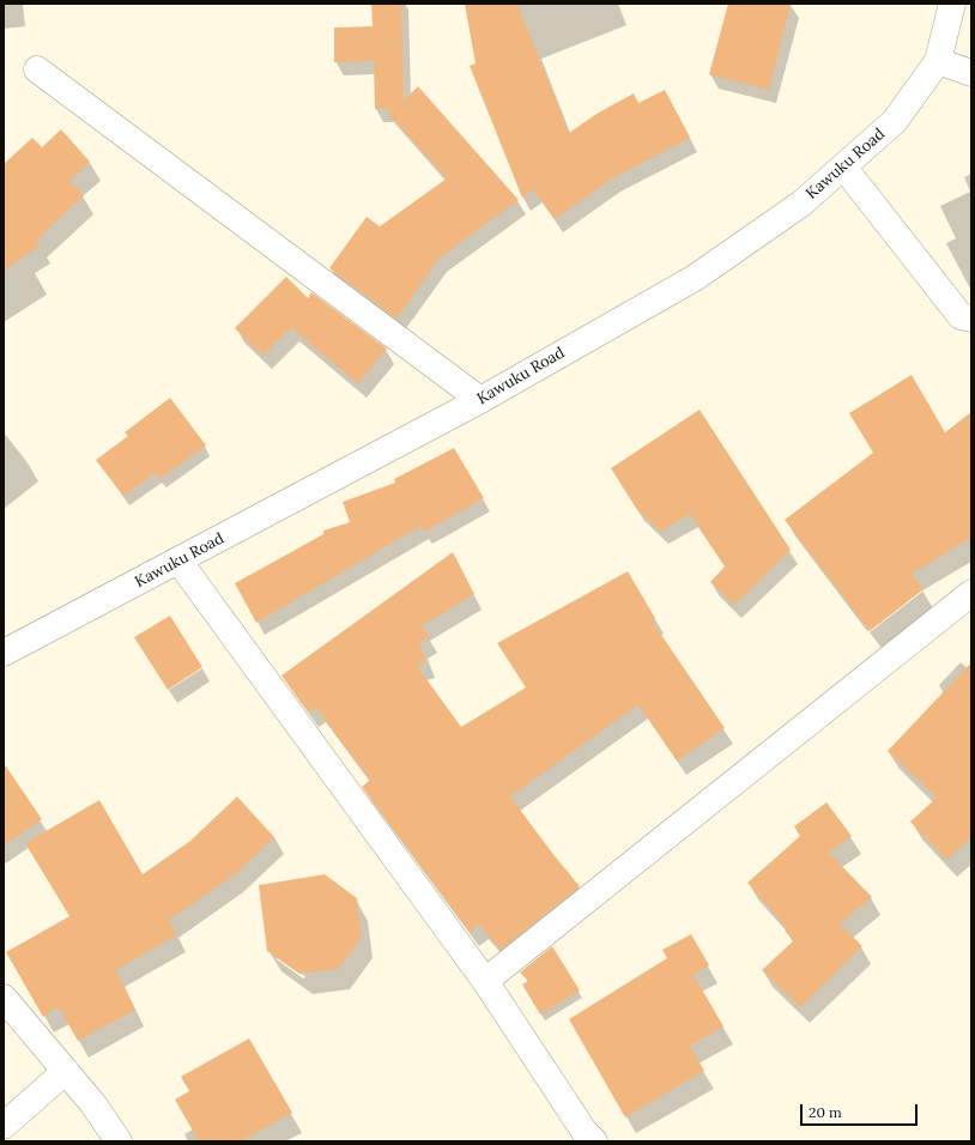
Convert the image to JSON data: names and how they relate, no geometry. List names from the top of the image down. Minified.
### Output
{"streets":{"street":["Kawuku Road"]},"scale_bar":"20 m"}
